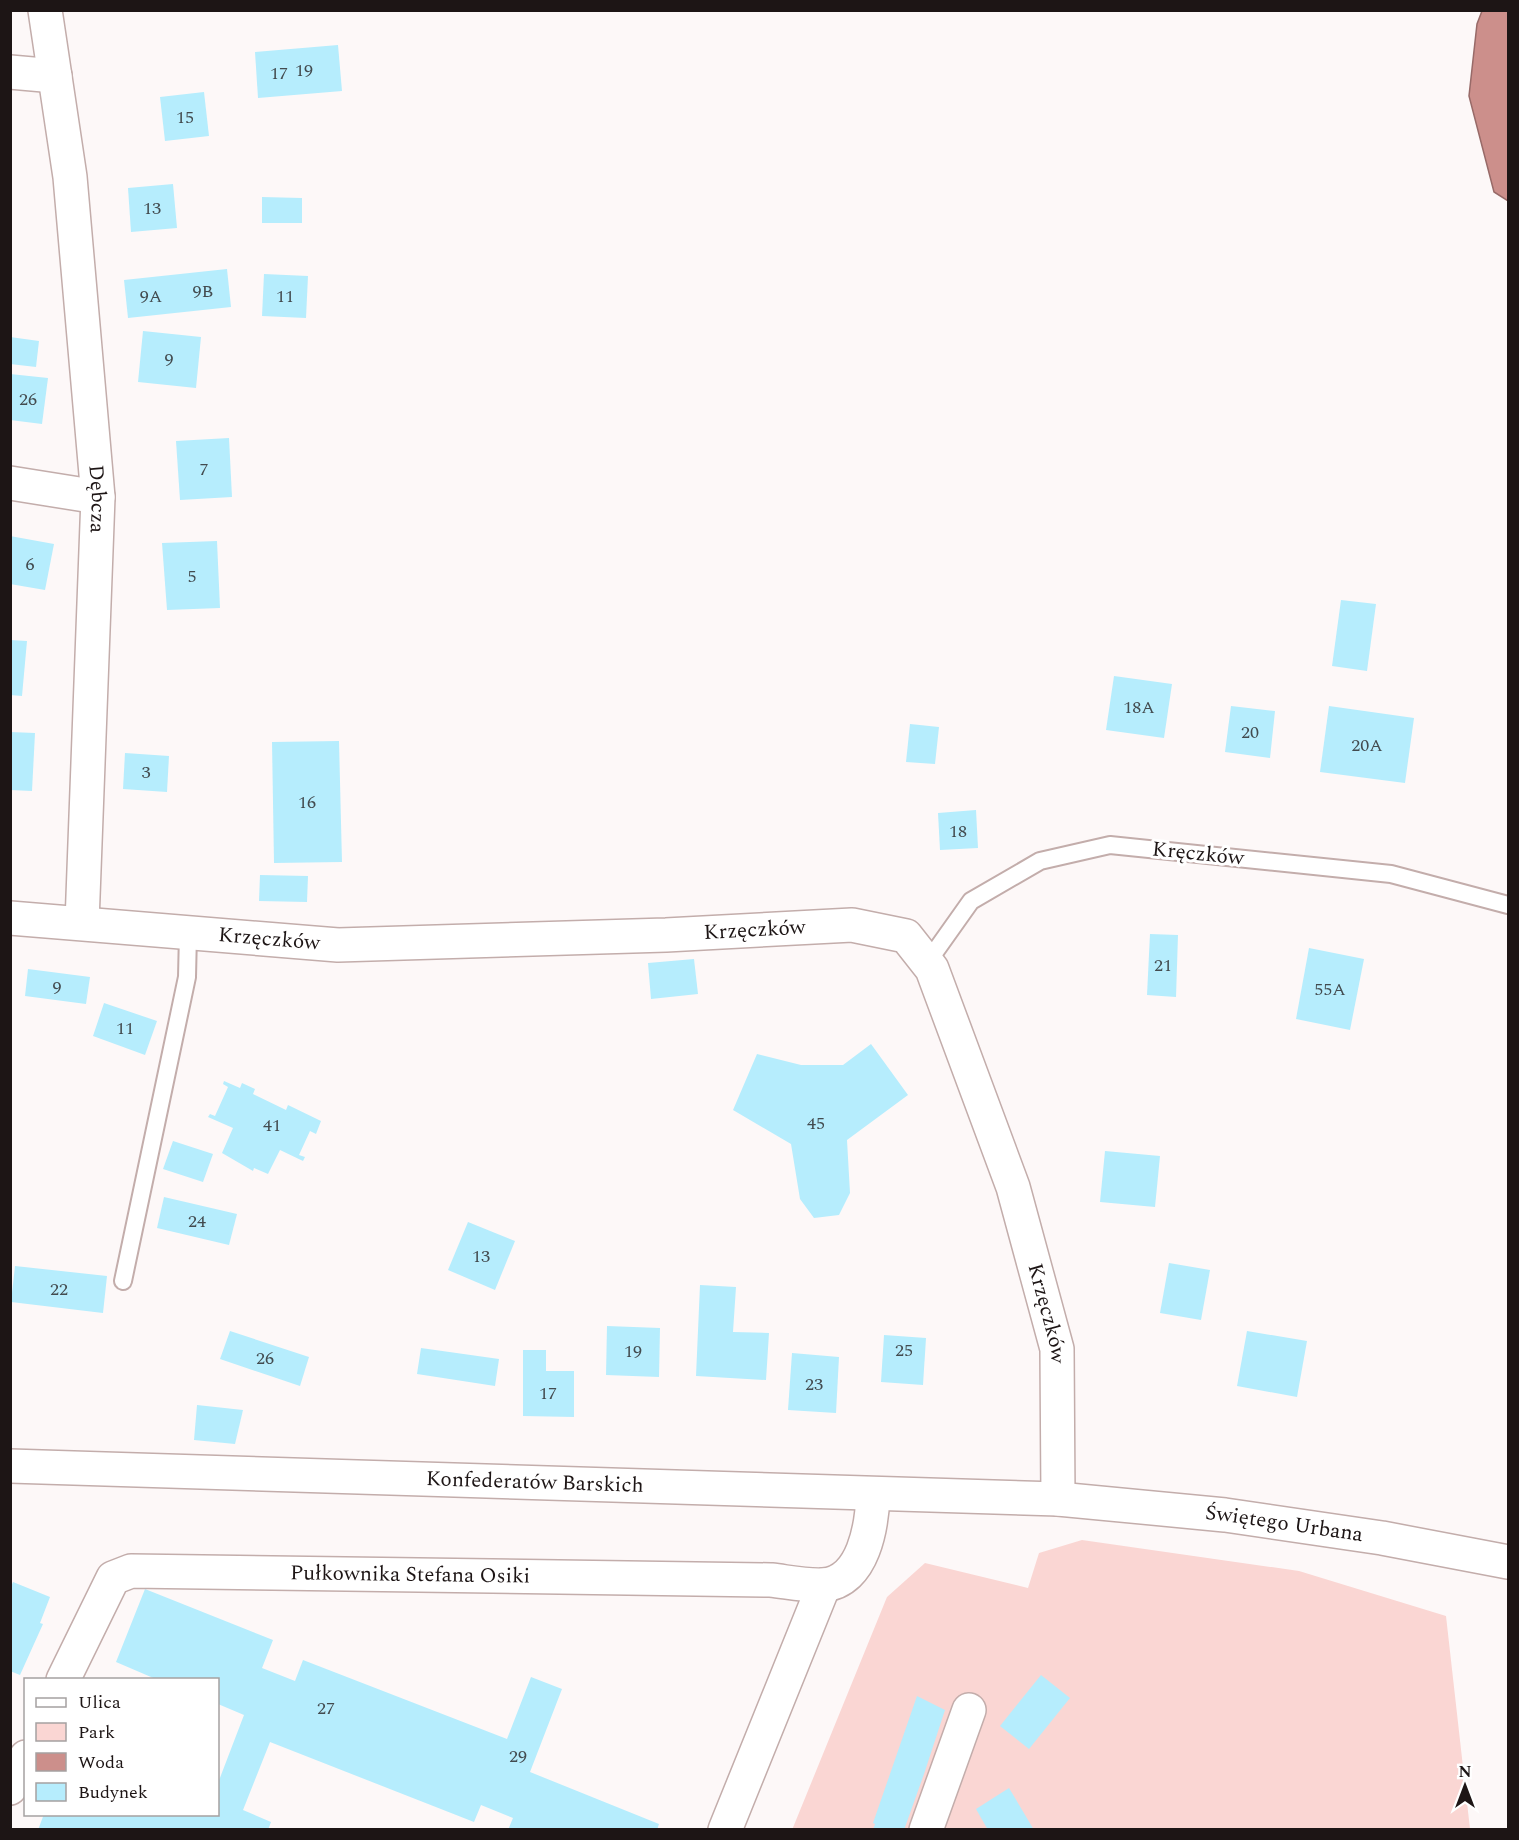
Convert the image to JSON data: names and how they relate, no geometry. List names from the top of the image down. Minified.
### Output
{"streets":{"street":["Dębcza","Krzęczków","Konfederatów Barskich","Świętego Urbana","Pułkownika Stefana Osiki"],"lane":["Kręczków"]},"crossings":[["Dębcza","Krzęczków"],["Kręczków","Krzęczków"],["Krzęczków","Konfederatów Barskich"],["Krzęczków","Świętego Urbana"],["Konfederatów Barskich","Świętego Urbana"]],"house_numbers":["19","17","15","13","9B","9A","11","9","26","7","6","5","18A","20","20A","3","16","18","21","9","55A","11","45","41","24","13","22","25","19","26","23","17","27","29"],"legend":["Ulica","Park","Woda","Budynek"],"north":"top"}
